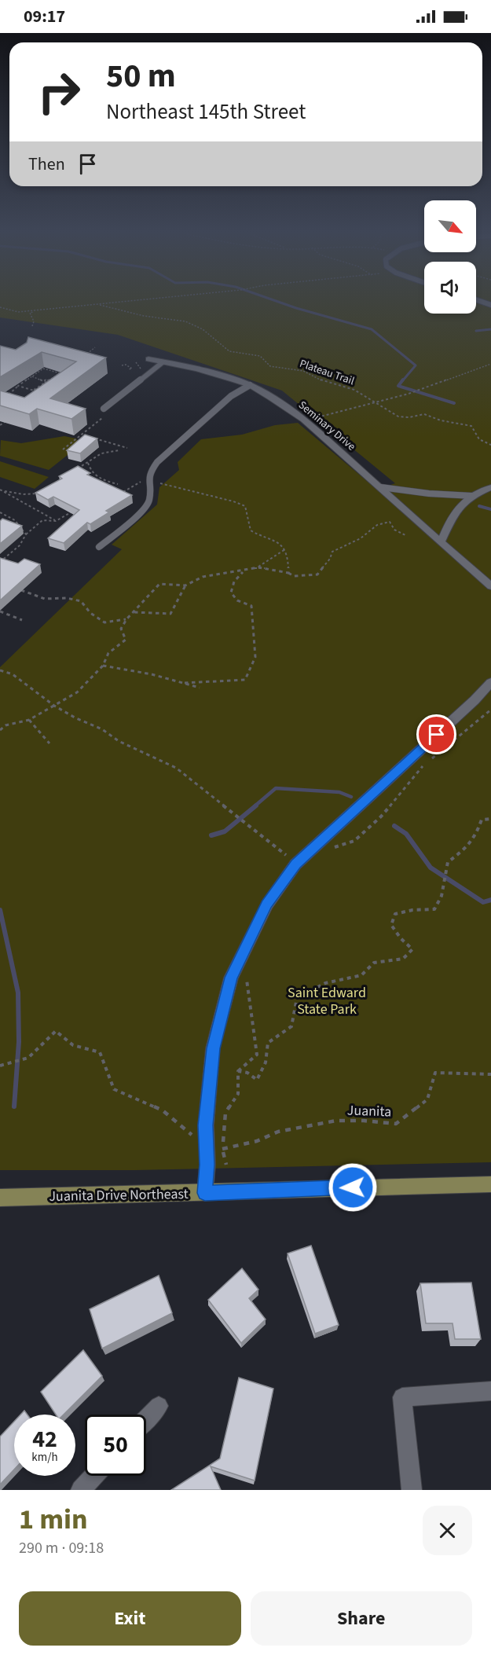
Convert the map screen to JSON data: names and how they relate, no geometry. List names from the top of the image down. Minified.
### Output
{"streets":{"main road":["Juanita Drive Northeast"],"street":["Seminary Drive"],"path":["Plateau Trail","Juanita"]},"parks":["Saint Edward State Park"],"north":"bottom right","page":{"status":"09:17","turn":["50 m","Northeast 145th Street"],"then":"Then","speed":"42 km/h","limit":"50","heading":["1 min","290 m · 09:18"],"buttons":["Exit","Share"]}}
